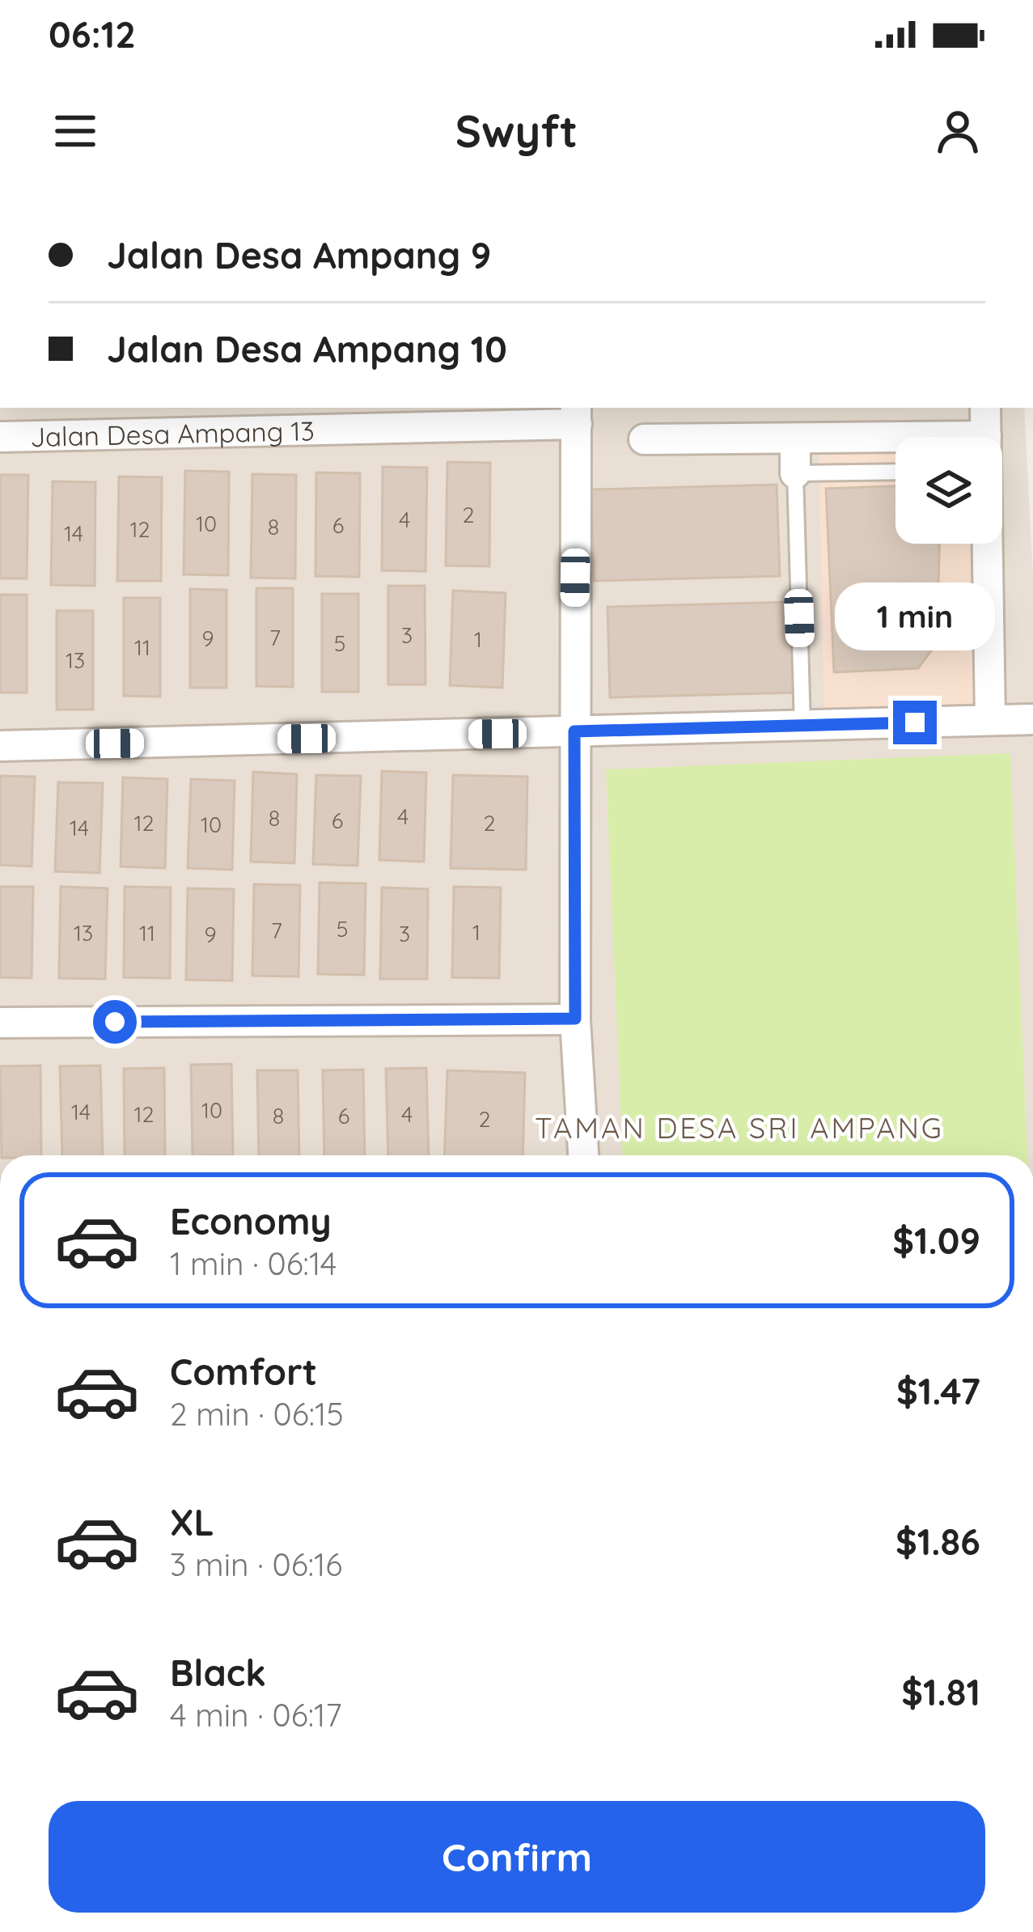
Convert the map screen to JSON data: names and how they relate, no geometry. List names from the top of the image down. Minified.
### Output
{"streets":{"street":["Jalan Desa Ampang 13"]},"districts":["TAMAN DESA SRI AMPANG"],"house_numbers":["2","4","10","6","8","12","14","3","7","9","1","5","11","13","4","8","6","12","2","10","14","5","7","1","13","11","3","9","10","14","12","4","8","6","2"],"page":{"status":"06:12","header":"Swyft","banner":["Jalan Desa Ampang 9","Jalan Desa Ampang 10"],"bubble":"1 min","list":[{"name":"Economy","note":"1 min · 06:14","value":"$1.09"},{"name":"Comfort","note":"2 min · 06:15","value":"$1.47"},{"name":"XL","note":"3 min · 06:16","value":"$1.86"},{"name":"Black","note":"4 min · 06:17","value":"$1.81"}],"buttons":"Confirm"}}
